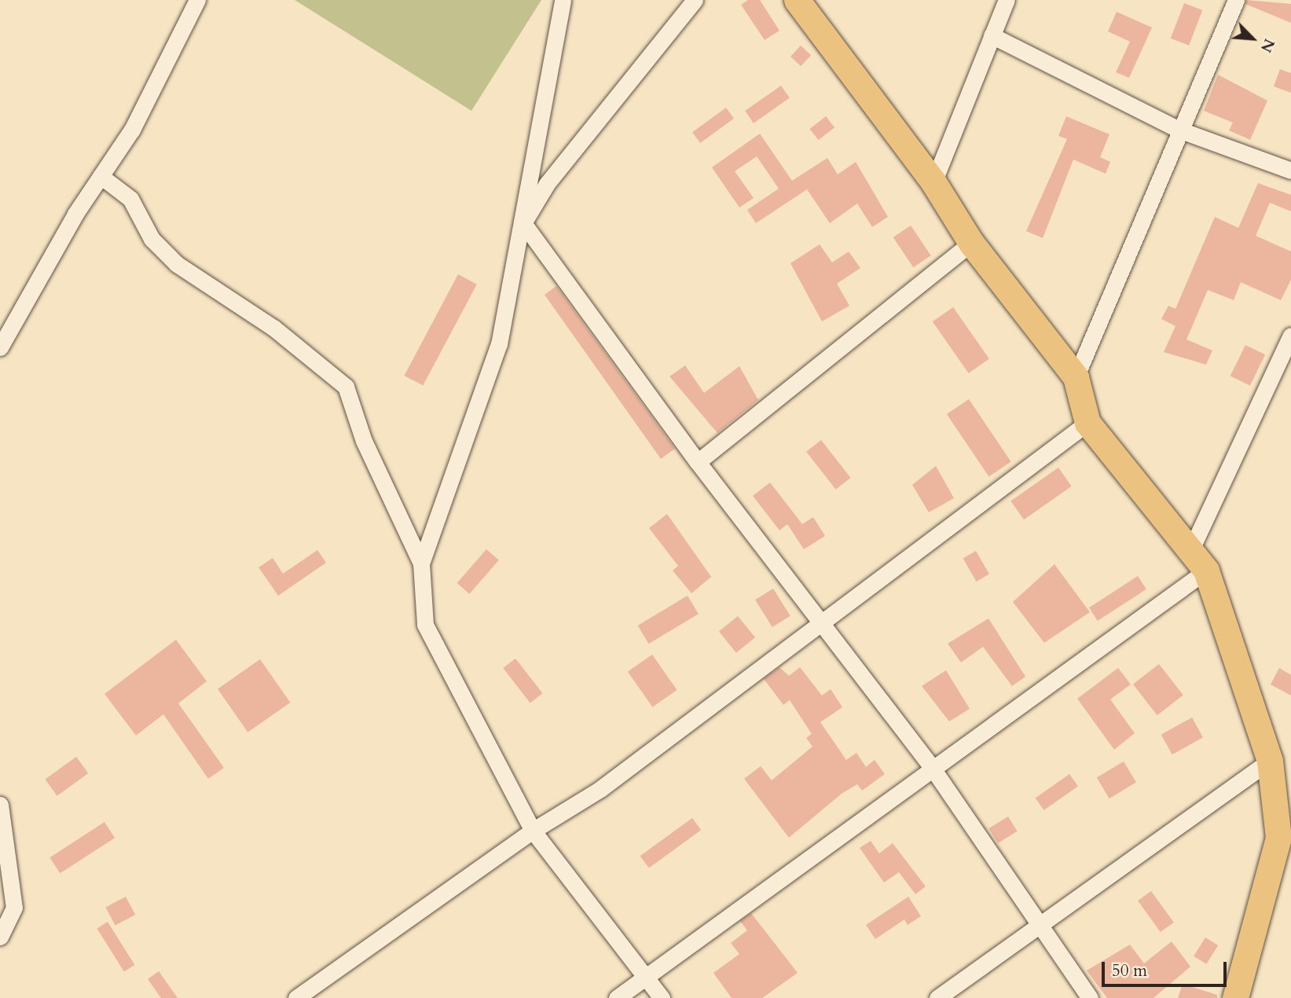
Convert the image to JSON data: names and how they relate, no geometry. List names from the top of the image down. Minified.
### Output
{"scale_bar":"50 m","north":"bottom right"}
